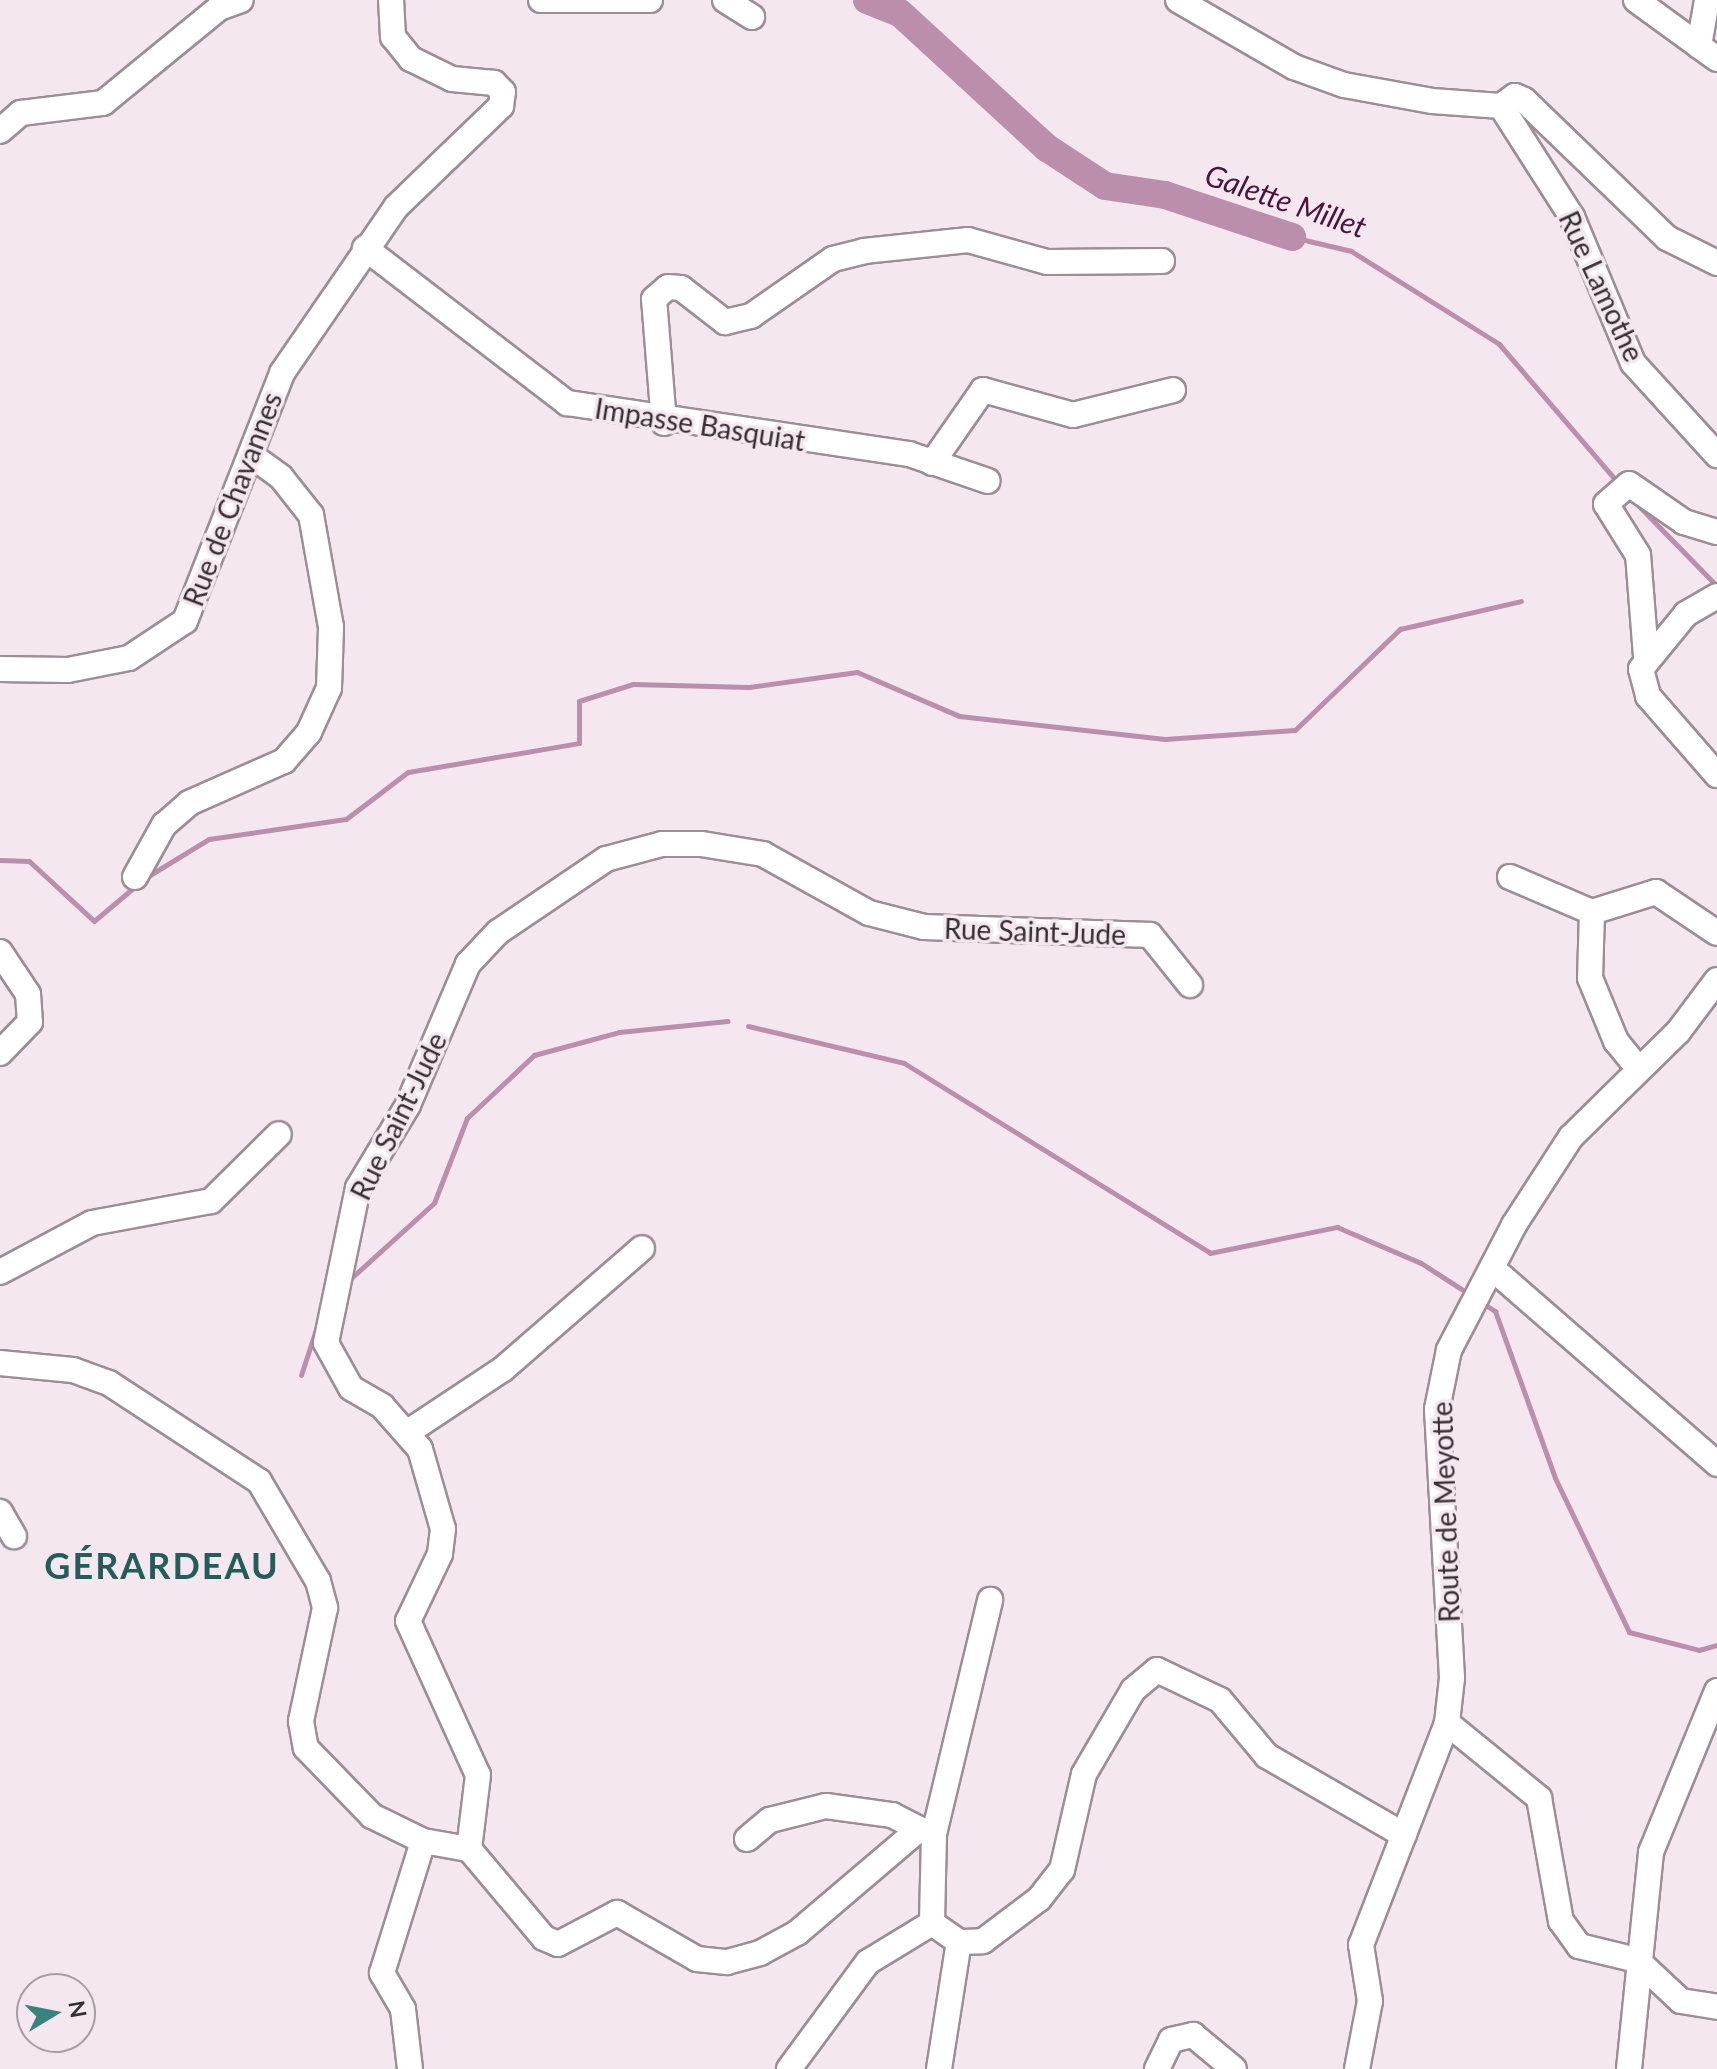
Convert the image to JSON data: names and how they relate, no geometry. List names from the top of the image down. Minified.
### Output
{"streets":{"street":["Rue Lamothe","Impasse Basquiat","Rue de Chavannes","Rue Saint-Jude","Route de Meyotte"]},"crossings":[["Impasse Basquiat","Rue de Chavannes"]],"districts":["GÉRARDEAU"],"water":["Galette Millet"],"north":"right"}
